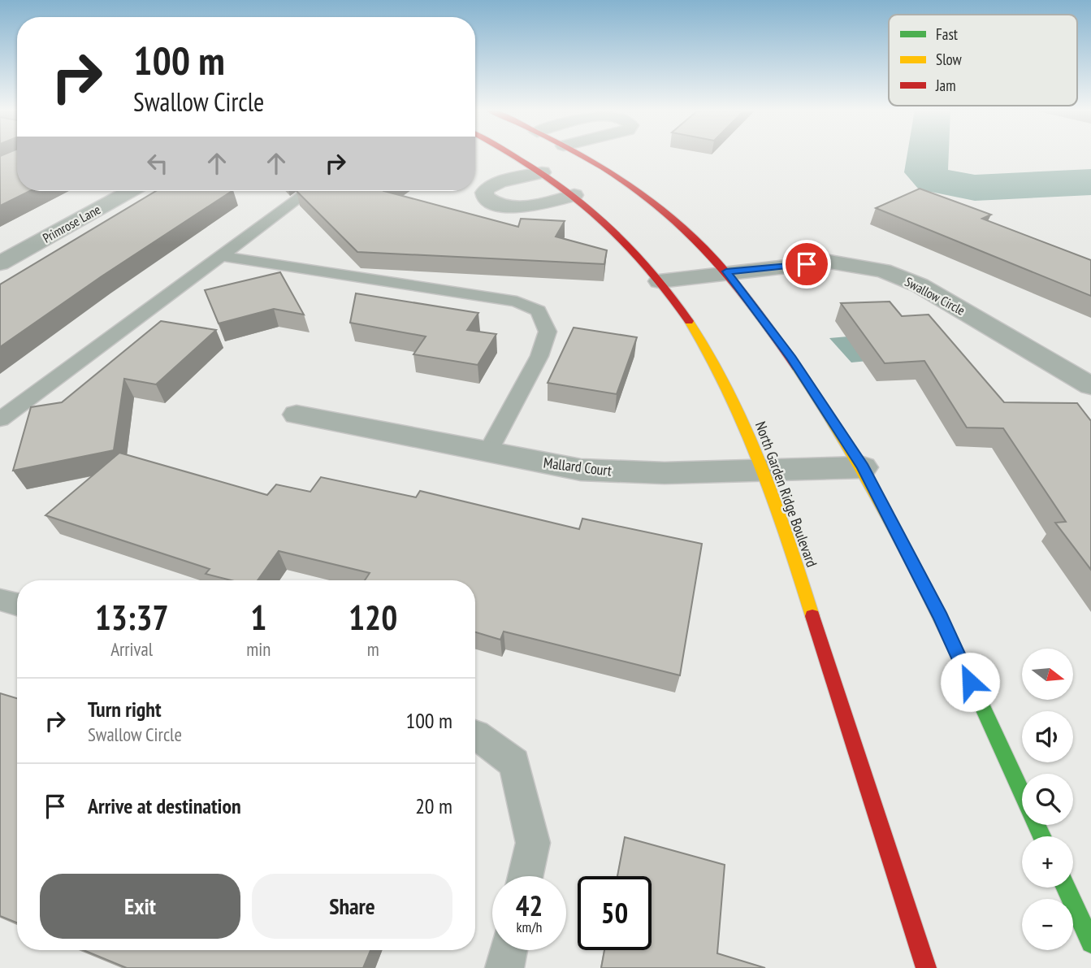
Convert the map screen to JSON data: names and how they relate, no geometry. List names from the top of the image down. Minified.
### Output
{"streets":{"main road":["North Garden Ridge Boulevard"],"street":["Primrose Lane","Swallow Circle","Mallard Court"]},"crossings":[["Swallow Circle","North Garden Ridge Boulevard"],["Mallard Court","North Garden Ridge Boulevard"]],"legend":["Fast","Slow","Jam"],"north":"right","page":{"turn":["100 m","Swallow Circle"],"eta":["13:37","Arrival","1","min","120","m"],"map_buttons":["+","−"],"list":[{"name":"Turn right","note":"Swallow Circle","value":"100 m"},{"name":"Arrive at destination","value":"20 m"}],"buttons":["Exit","Share"],"speed":"42 km/h","limit":"50"}}
